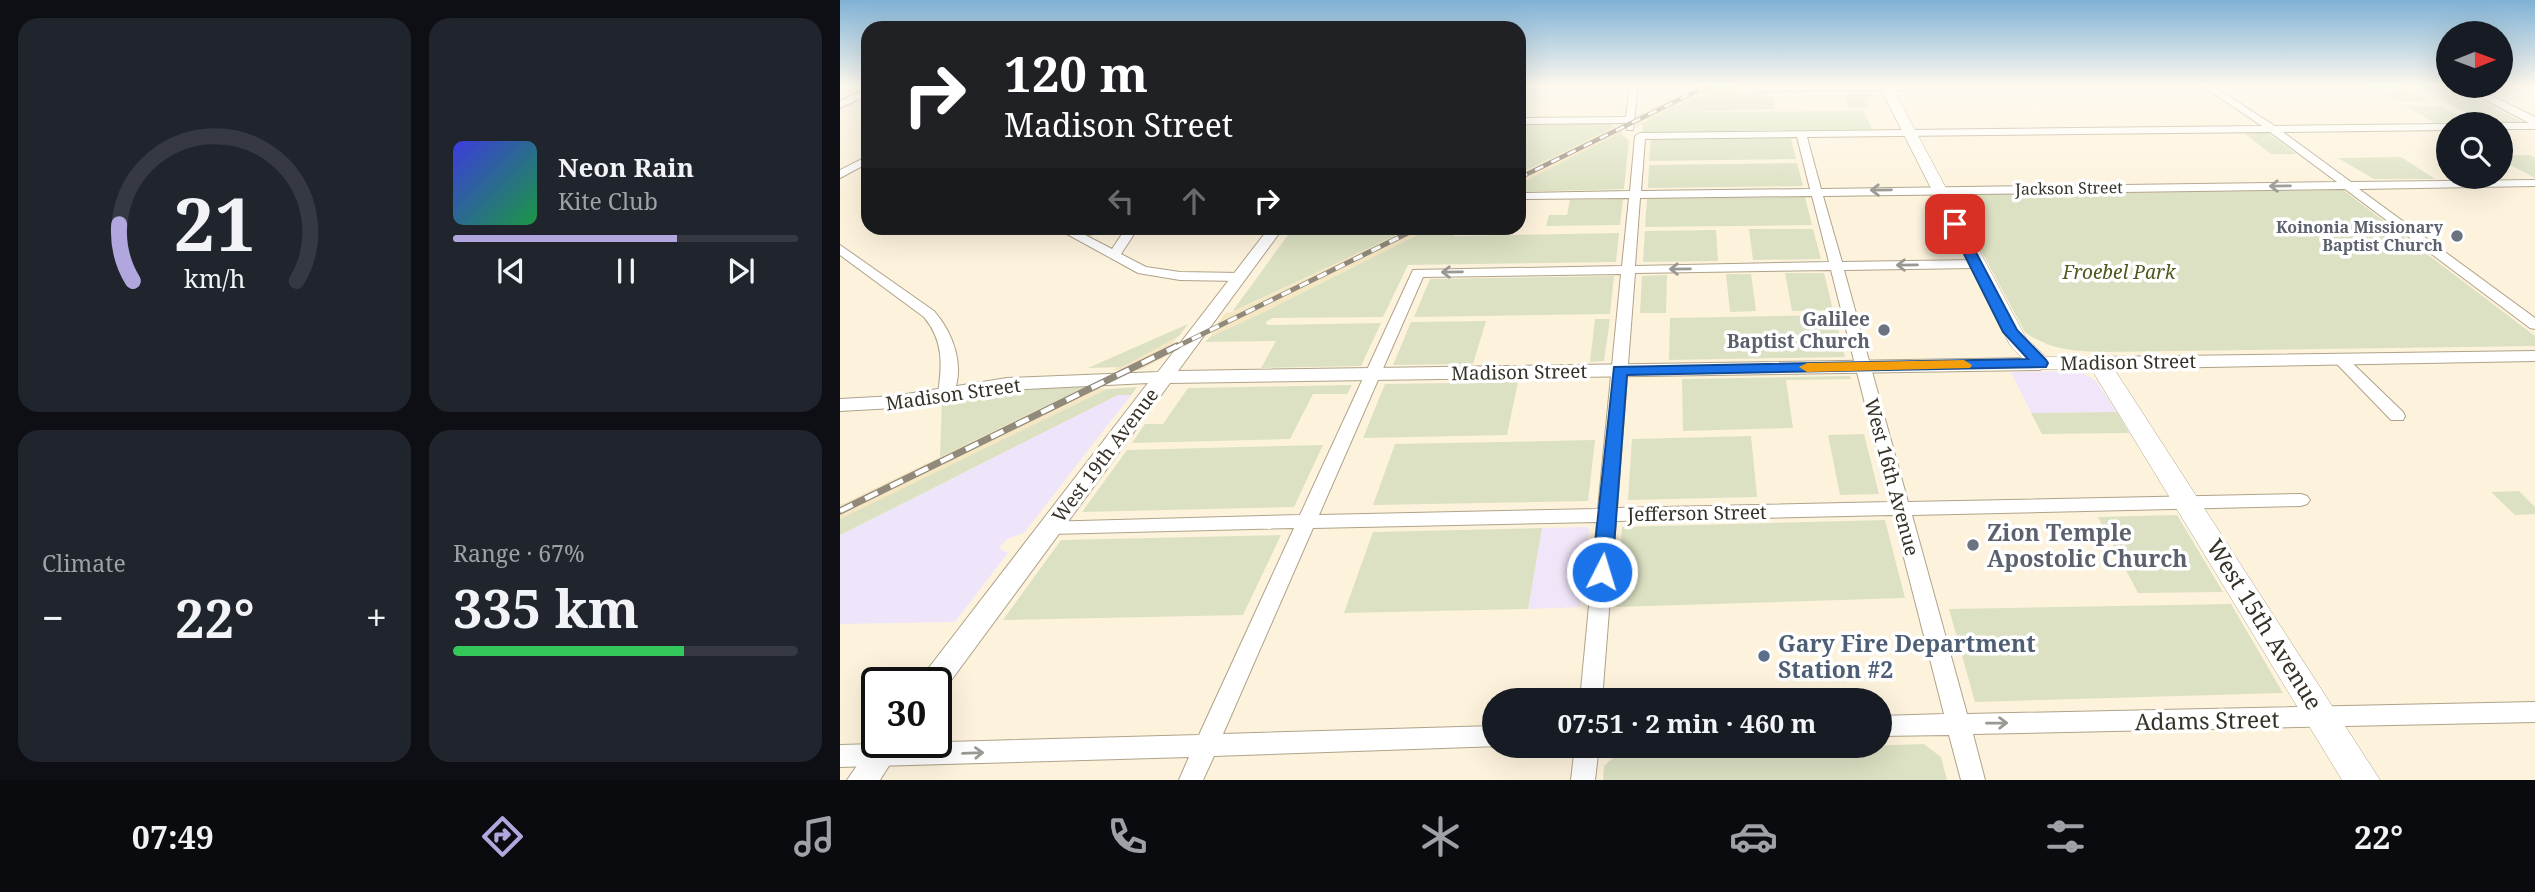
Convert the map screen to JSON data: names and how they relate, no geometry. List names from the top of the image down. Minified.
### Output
{"streets":{"main road":["Madison Street","West 15th Avenue"],"street":["Jackson Street","West 19th Avenue","West 16th Avenue","Jefferson Street","Adams Street"]},"crossings":[["Jackson Street","West 16th Avenue"],["Madison Street","West 19th Avenue"],["Madison Street","West 16th Avenue"],["Madison Street","West 15th Avenue"],["West 19th Avenue","Jefferson Street"],["West 16th Avenue","Jefferson Street"],["West 16th Avenue","Adams Street"],["Jefferson Street","West 15th Avenue"],["West 15th Avenue","Adams Street"]],"one_way":["Adams Street"],"parks":["Froebel Park"],"places":["Koinonia Missionary Baptist Church","Galilee Baptist Church","Zion Temple Apostolic Church","Gary Fire Department Station #2"],"north":"right","page":{"turn":["120 m","Madison Street"],"song":["Neon Rain","Kite Club"],"tile":["Climate",["Range · 67%","335 km"]],"heat":["−","22°","+"],"limit":"30","trip":"07:51 · 2 min · 460 m","tabs":["07:49","22°"],"gauge":["21","km/h"]}}
